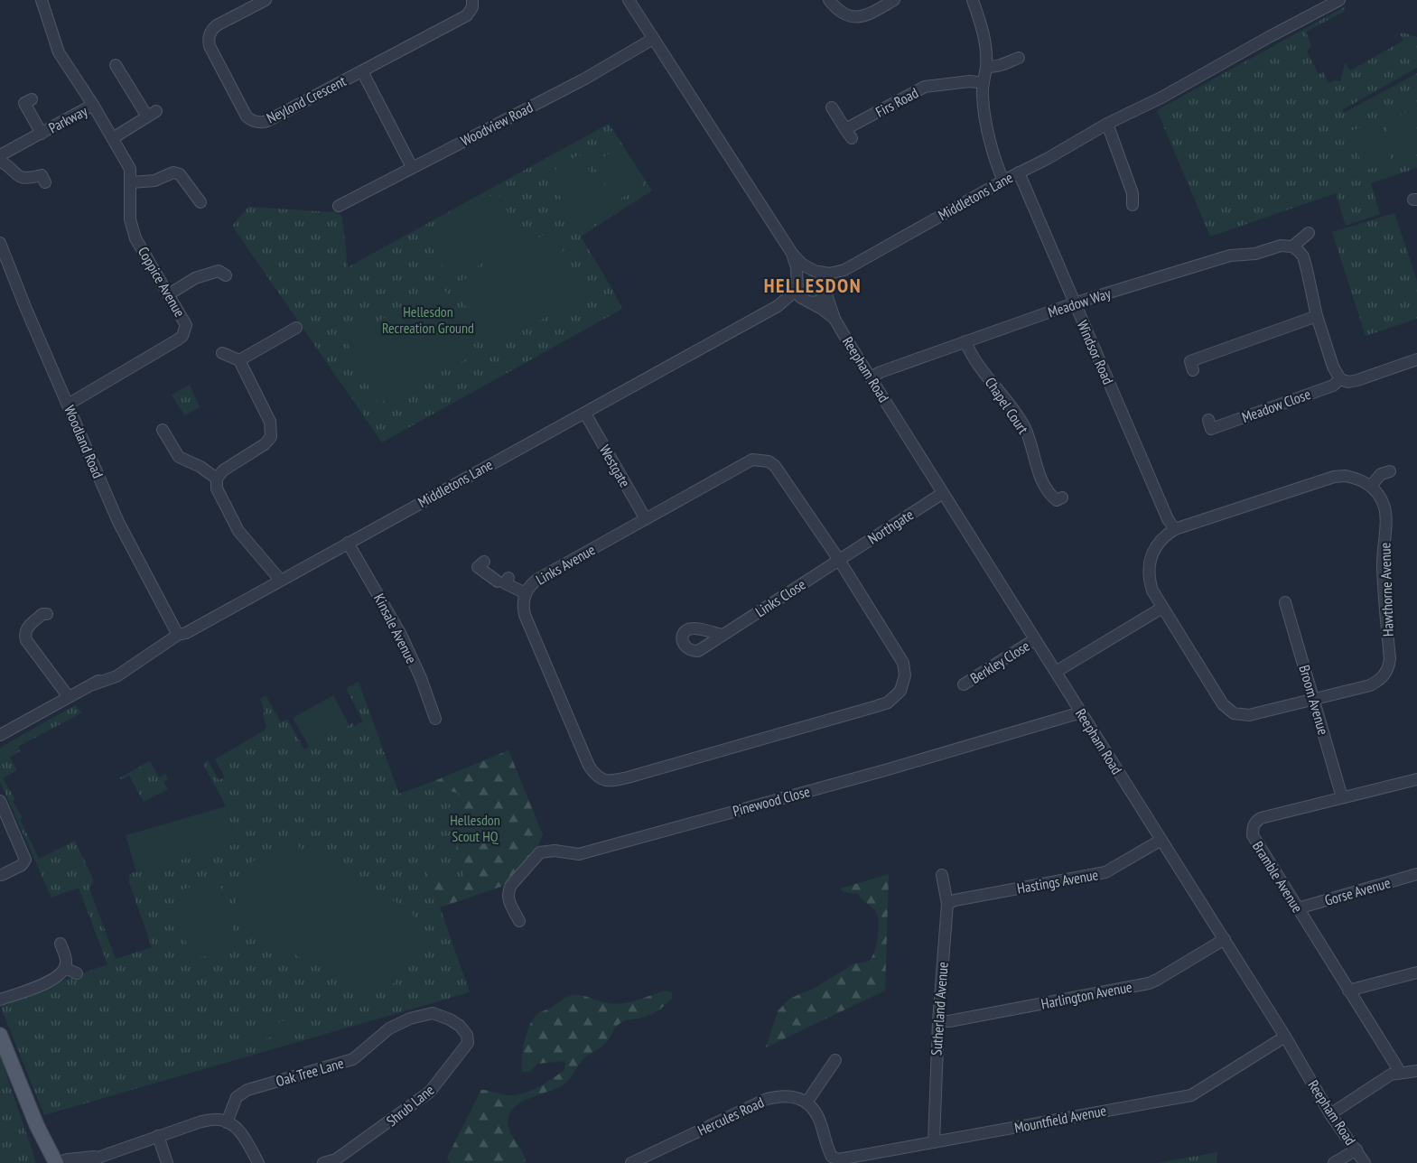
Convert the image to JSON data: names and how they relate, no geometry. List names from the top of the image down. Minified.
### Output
{"streets":{"street":["Neylond Crescent","Firs Road","Parkway","Woodview Road","Middletons Lane","Coppice Avenue","Meadow Way","Windsor Road","Reepham Road","Chapel Court","Meadow Close","Woodland Road","Westgate","Northgate","Links Avenue","Hawthorne Avenue","Links Close","Kinsale Avenue","Berkley Close","Broom Avenue","Pinewood Close","Bramble Avenue","Hastings Avenue","Gorse Avenue","Harlington Avenue","Sutherland Avenue","Oak Tree Lane","Shrub Lane","Hercules Road","Mountfield Avenue"]},"crossings":[["Neylond Crescent","Woodview Road"],["Parkway","Coppice Avenue"],["Woodview Road","Reepham Road"],["Middletons Lane","Windsor Road"],["Middletons Lane","Reepham Road"],["Middletons Lane","Woodland Road"],["Middletons Lane","Westgate"],["Middletons Lane","Kinsale Avenue"],["Coppice Avenue","Woodland Road"],["Meadow Way","Windsor Road"],["Meadow Way","Reepham Road"],["Meadow Way","Chapel Court"],["Windsor Road","Hawthorne Avenue"],["Reepham Road","Northgate"],["Reepham Road","Berkley Close"],["Reepham Road","Pinewood Close"],["Reepham Road","Hastings Avenue"],["Reepham Road","Harlington Avenue"],["Reepham Road","Mountfield Avenue"],["Westgate","Links Avenue"],["Northgate","Links Avenue"],["Northgate","Links Close"],["Links Avenue","Links Close"],["Hawthorne Avenue","Broom Avenue"],["Broom Avenue","Bramble Avenue"],["Bramble Avenue","Gorse Avenue"],["Hastings Avenue","Sutherland Avenue"],["Harlington Avenue","Sutherland Avenue"],["Sutherland Avenue","Mountfield Avenue"],["Oak Tree Lane","Shrub Lane"]],"districts":["HELLESDON"],"parks":["Hellesdon Recreation Ground","Hellesdon Scout HQ"]}
